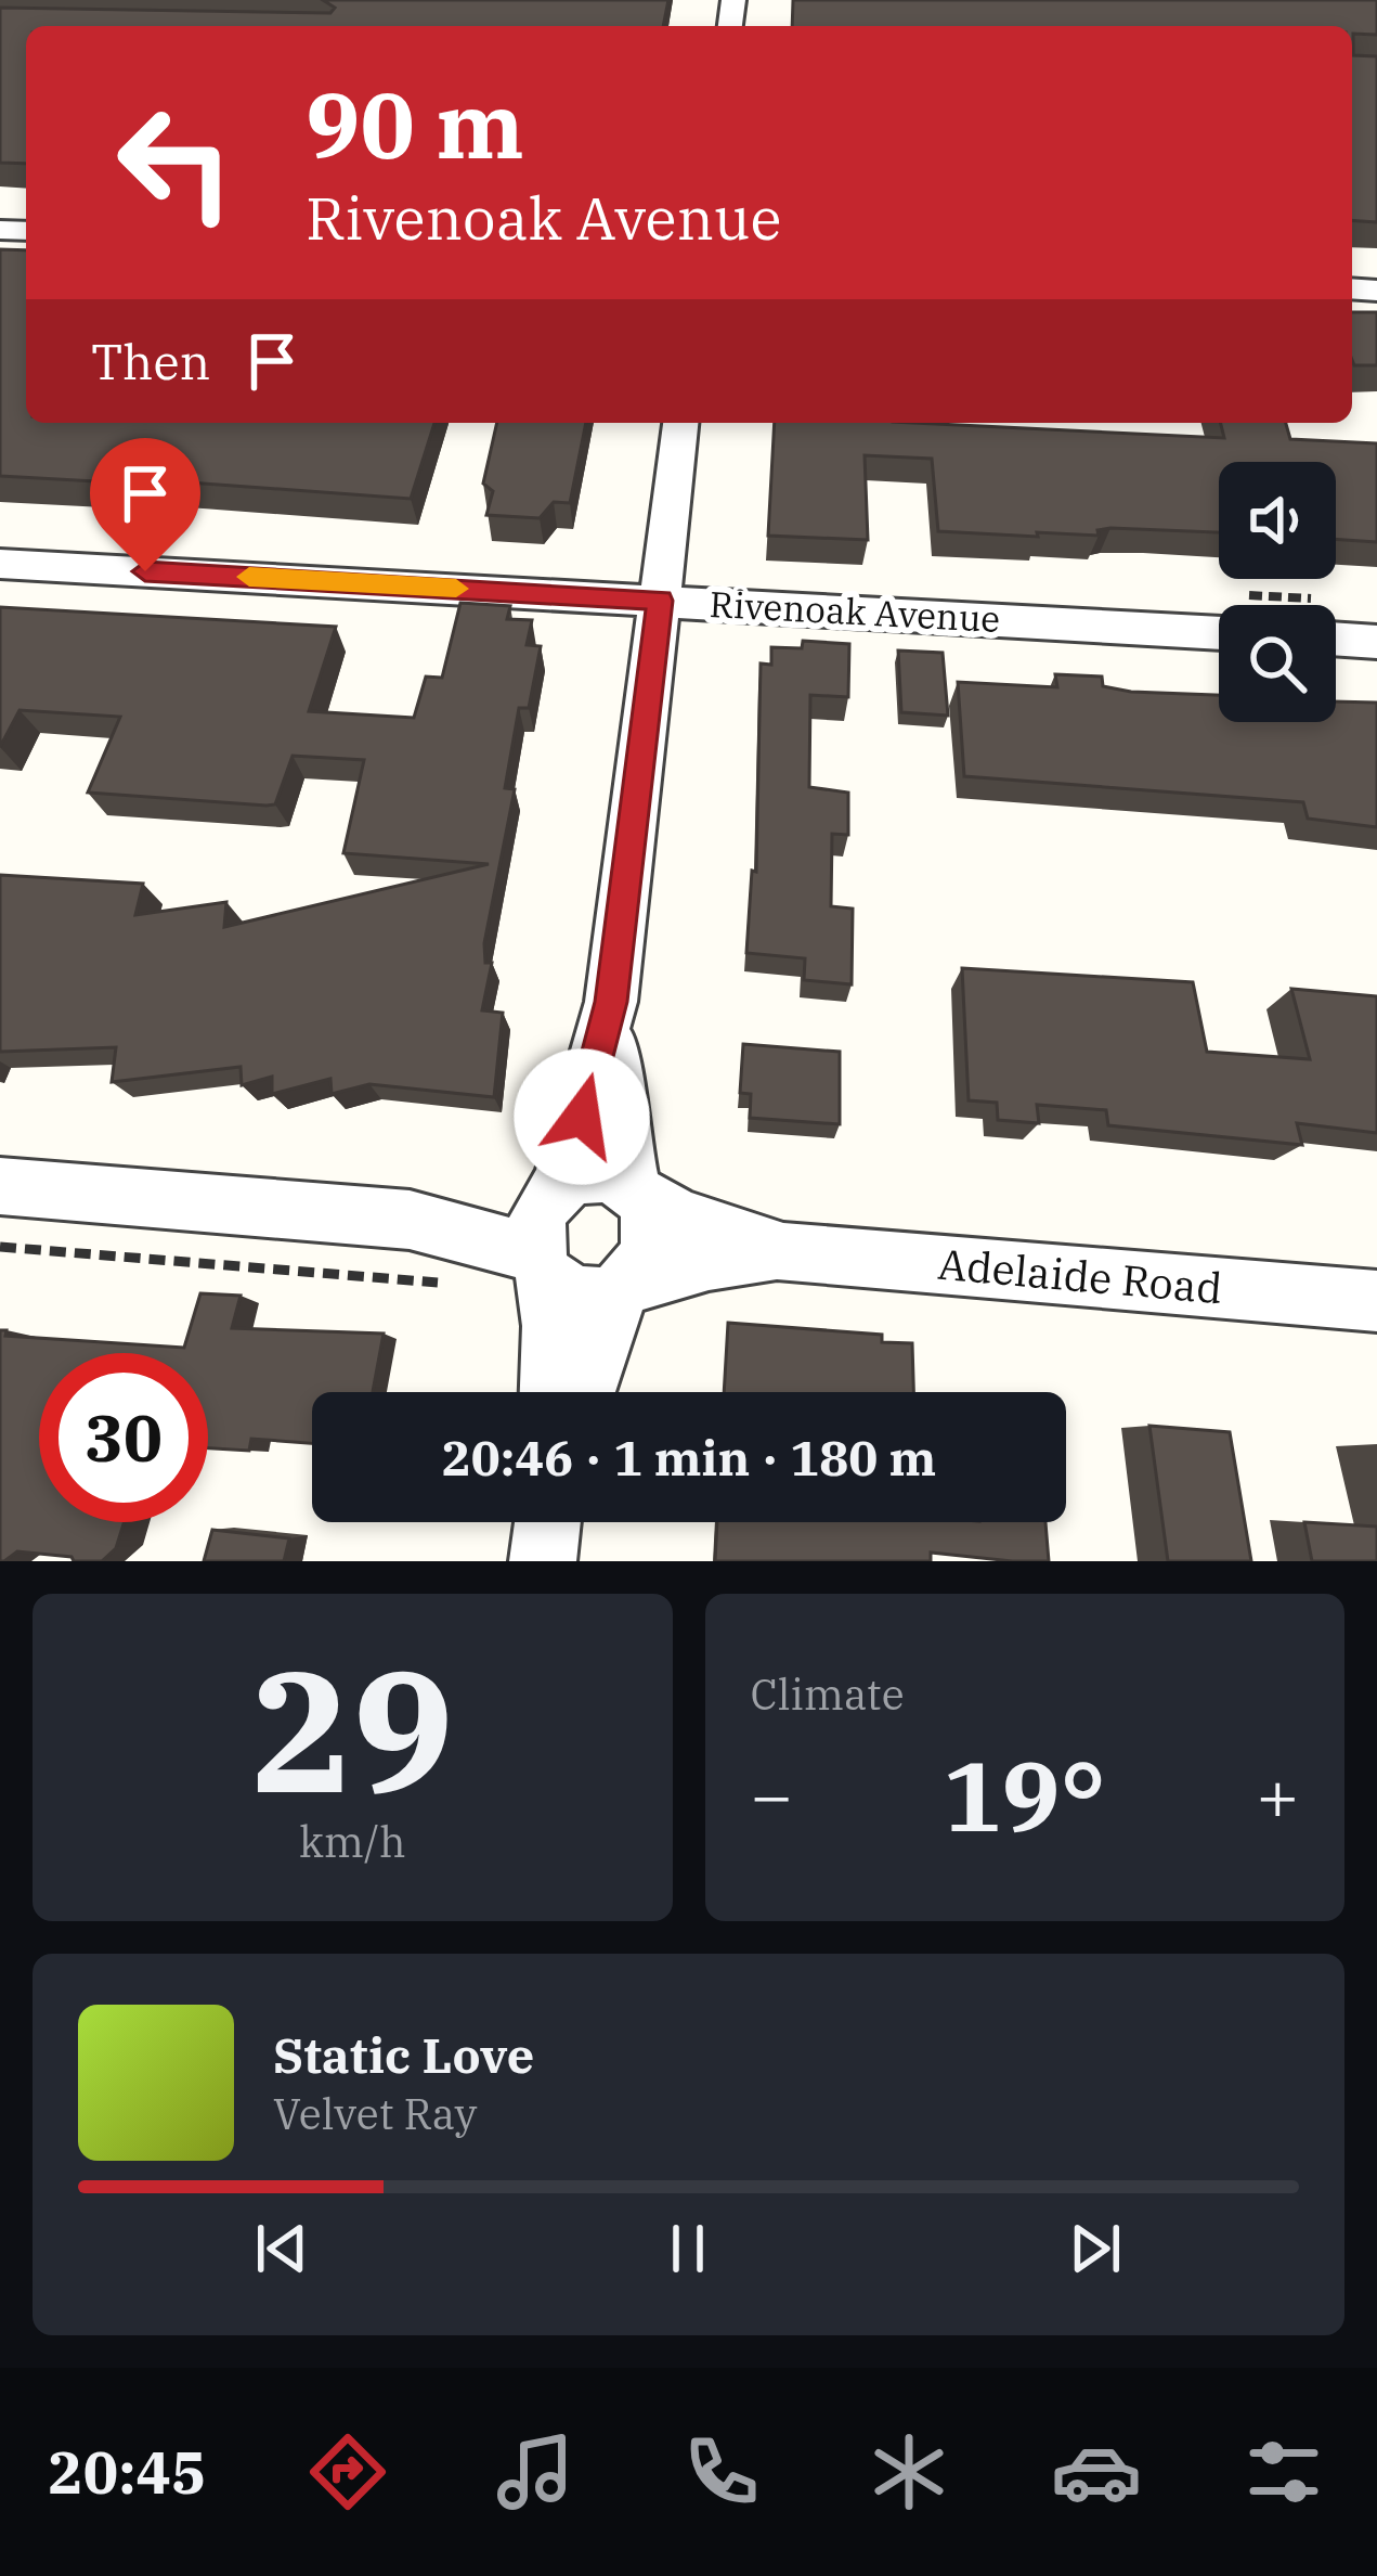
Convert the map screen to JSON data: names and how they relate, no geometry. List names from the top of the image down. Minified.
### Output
{"streets":{"street":["Rivenoak Avenue","Adelaide Road"]},"page":{"turn":["90 m","Rivenoak Avenue"],"then":"Then","limit":"30","trip":"20:46 · 1 min · 180 m","tile":[["29","km/h"],"Climate"],"heat":["−","19°","+"],"song":["Static Love","Velvet Ray"],"tabs":"20:45"}}
